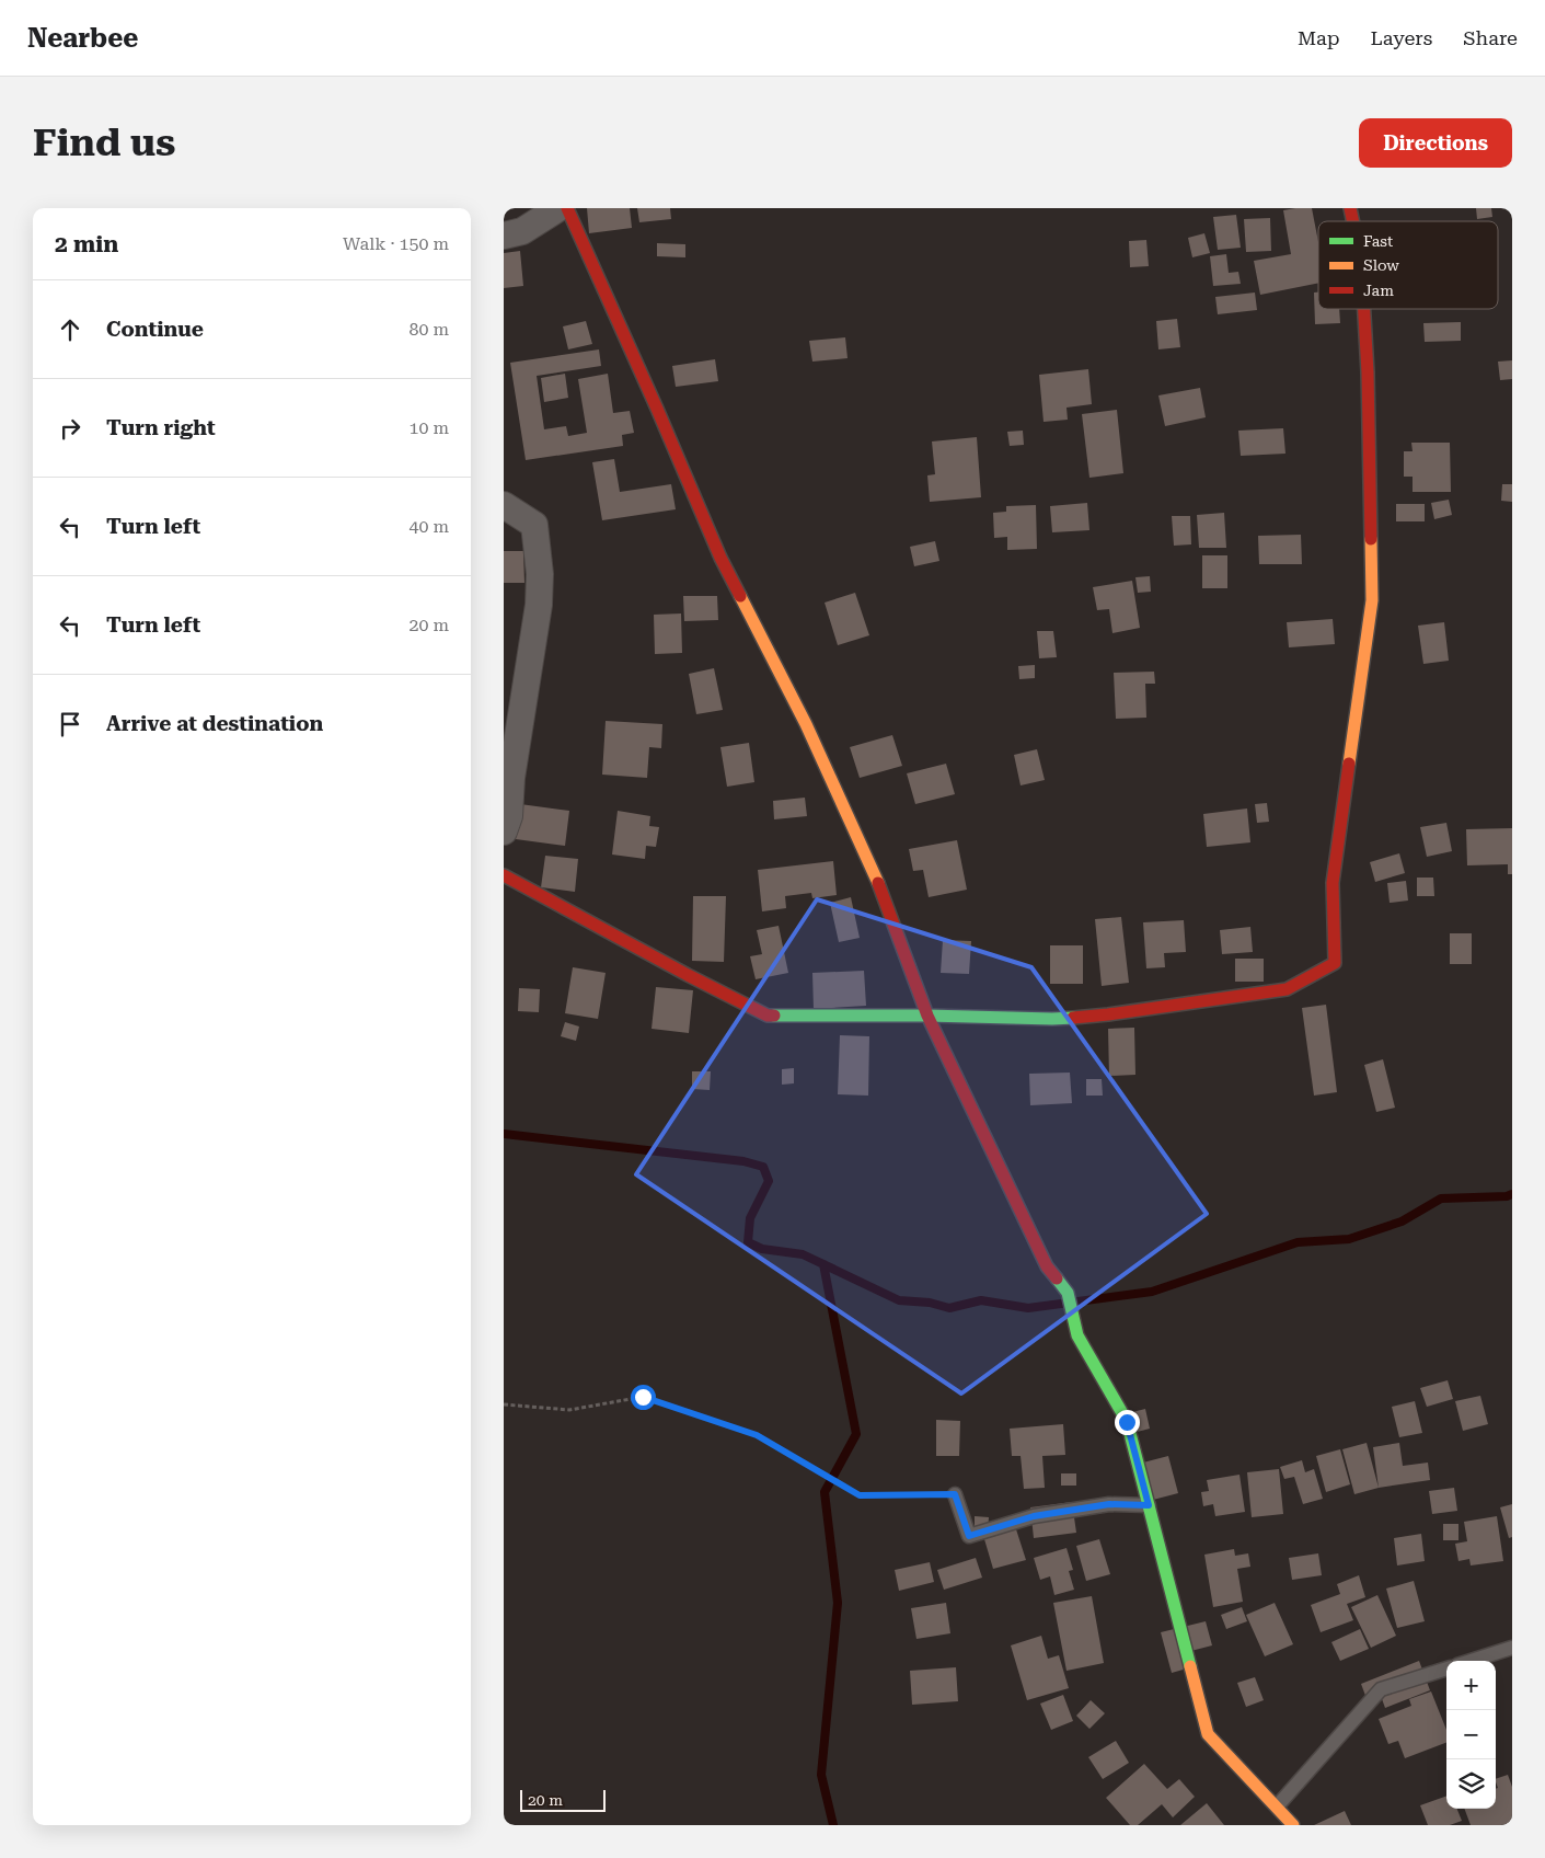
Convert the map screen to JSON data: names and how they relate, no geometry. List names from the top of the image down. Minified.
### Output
{"legend":["Fast","Slow","Jam"],"scale_bar":"20 m","page":{"header":"Nearbee","nav":["Map","Layers","Share"],"buttons":"Directions","title":"Find us","heading":["2 min","Walk · 150 m"],"list":[["Continue","80 m"],["Turn right","10 m"],["Turn left","40 m"],["Turn left","20 m"],"Arrive at destination"],"map_buttons":["+","−"],"scale":"20 m"}}
